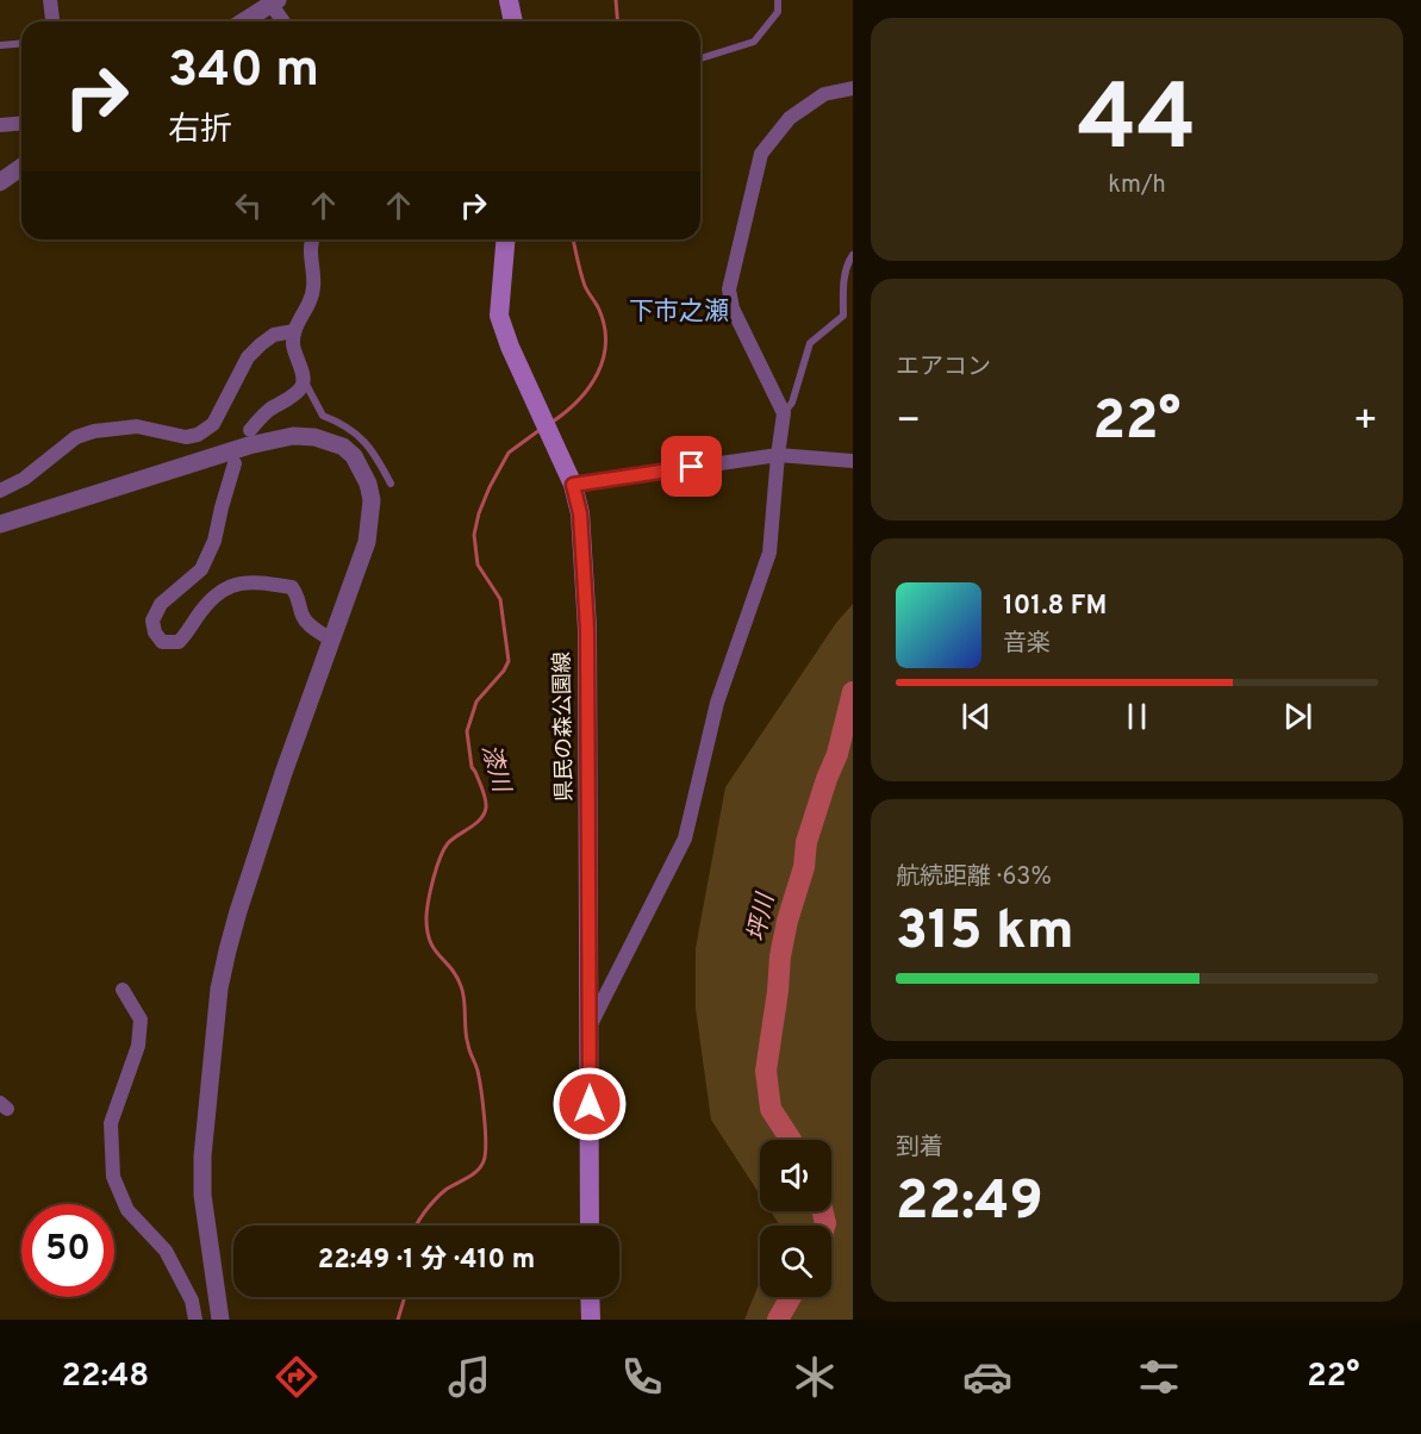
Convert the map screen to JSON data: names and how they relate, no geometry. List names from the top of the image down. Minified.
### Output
{"streets":{"main road":["県民の森公園線"]},"districts":["下市之瀬"],"water":["漆川","坪川"],"page":{"tile":[["44","km/h"],"エアコン",["航続距離 · 63%","315 km"],["到着","22:49"]],"turn":["340 m","右折"],"heat":["−","22°","+"],"song":["101.8 FM","音楽"],"limit":"50","trip":"22:49 · 1 分 · 410 m","tabs":["22:48","22°"]}}
